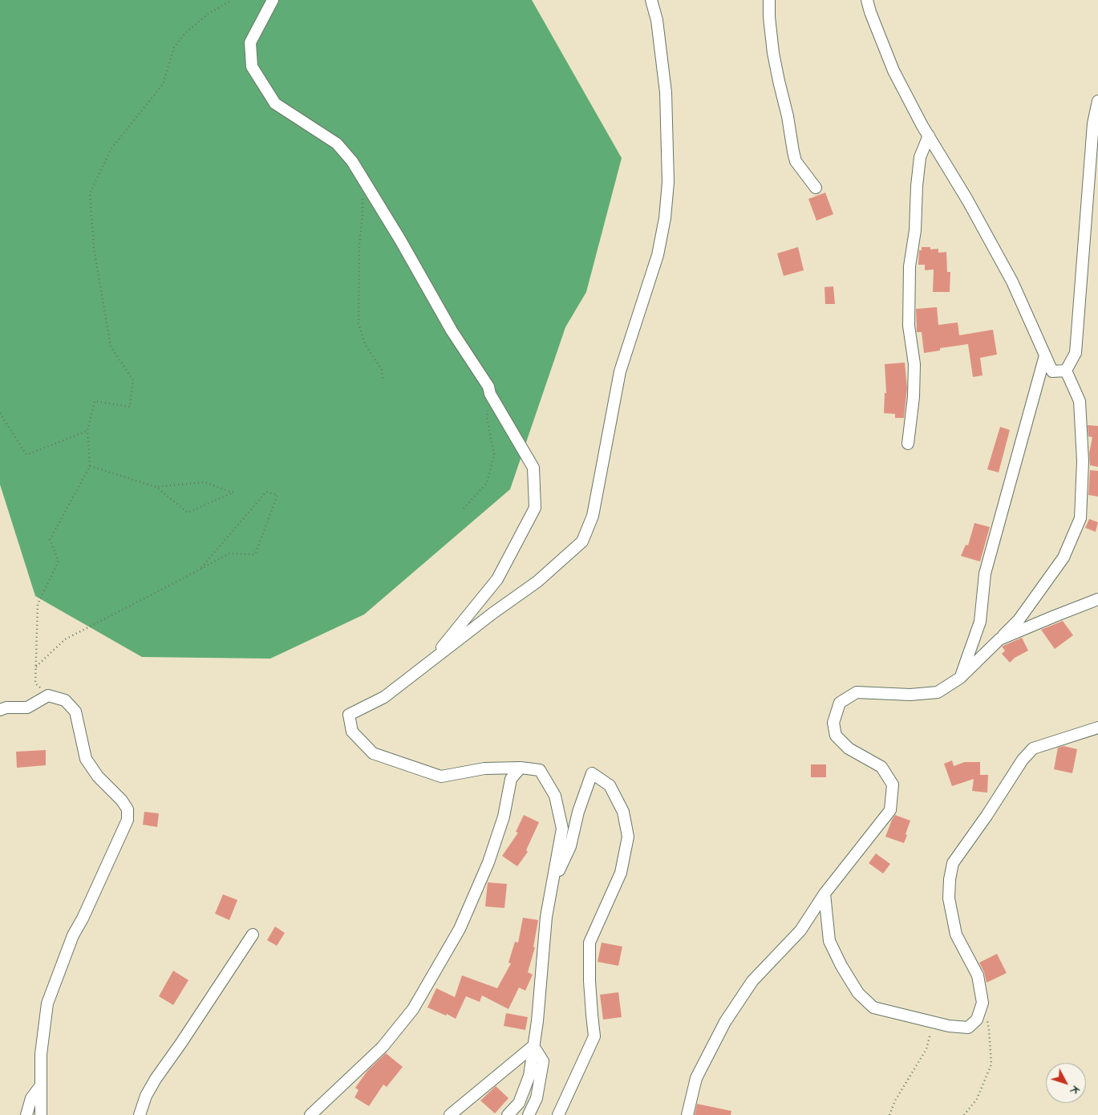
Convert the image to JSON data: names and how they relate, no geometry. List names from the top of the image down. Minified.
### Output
{"north":"bottom right"}
